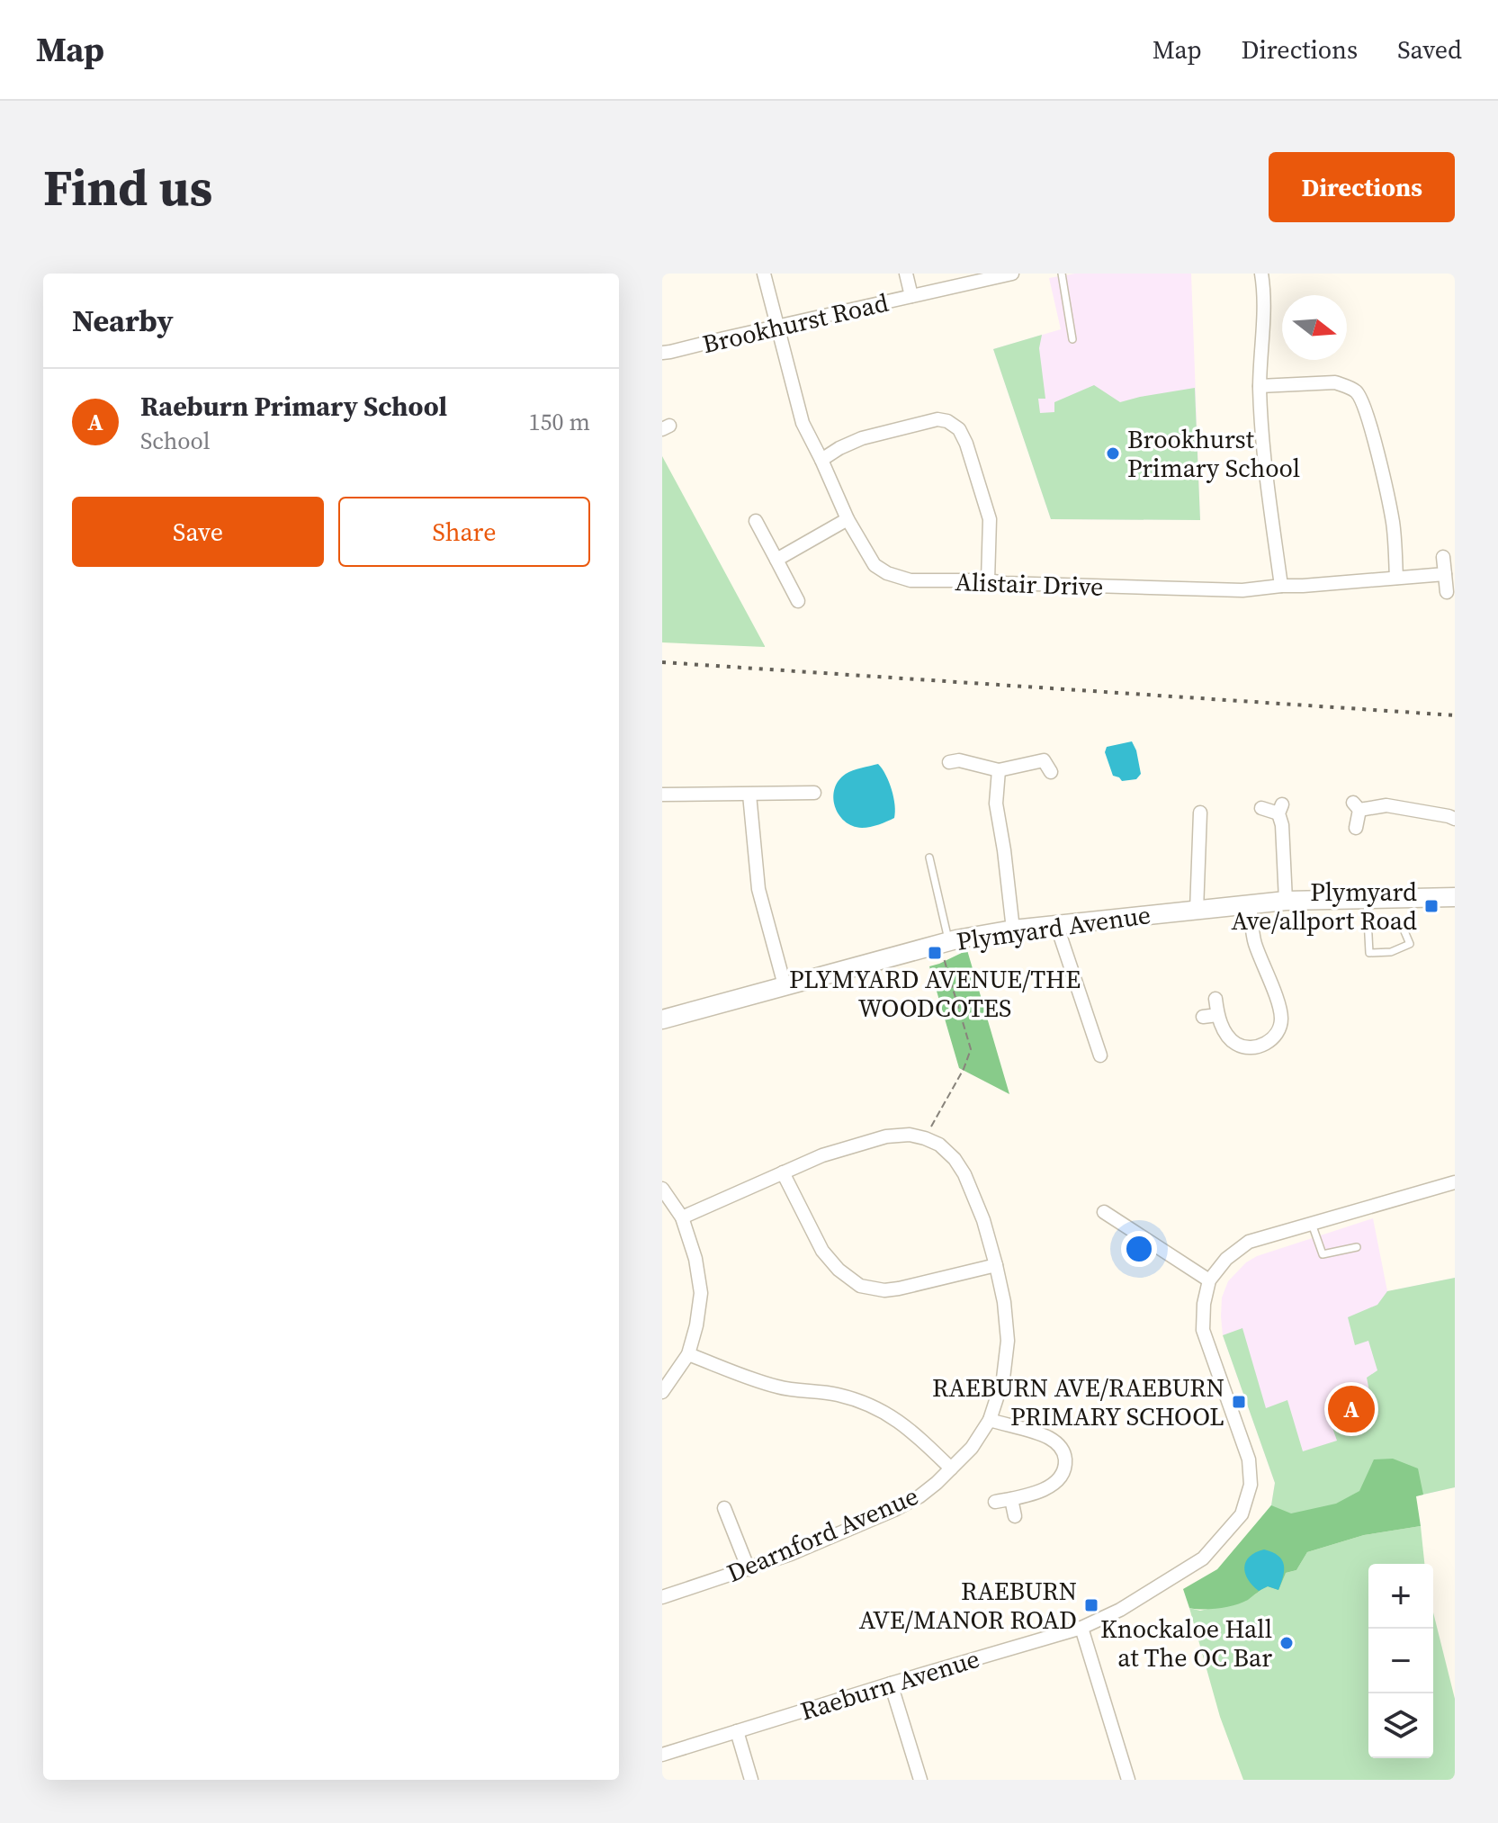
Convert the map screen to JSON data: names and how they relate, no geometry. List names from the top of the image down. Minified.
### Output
{"streets":{"street":["Brookhurst Road","Alistair Drive","Plymyard Avenue","Dearnford Avenue","Raeburn Avenue"]},"crossings":[["Brookhurst Road","Alistair Drive"]],"places":{"other":["Brookhurst Primary School","Knockaloe Hall at The OC Bar"],"transit":["Plymyard Ave/allport Road","PLYMYARD AVENUE/THE WOODCOTES","RAEBURN AVE/RAEBURN PRIMARY SCHOOL","RAEBURN AVE/MANOR ROAD"]},"north":"right","page":{"header":"Map","nav":["Map","Directions","Saved"],"buttons":["Directions",["Save","Share"]],"title":"Find us","heading":"Nearby","list":[{"mark":"A","name":"Raeburn Primary School","note":"School","value":"150 m"}],"pins":"A","map_buttons":["+","−"]}}
